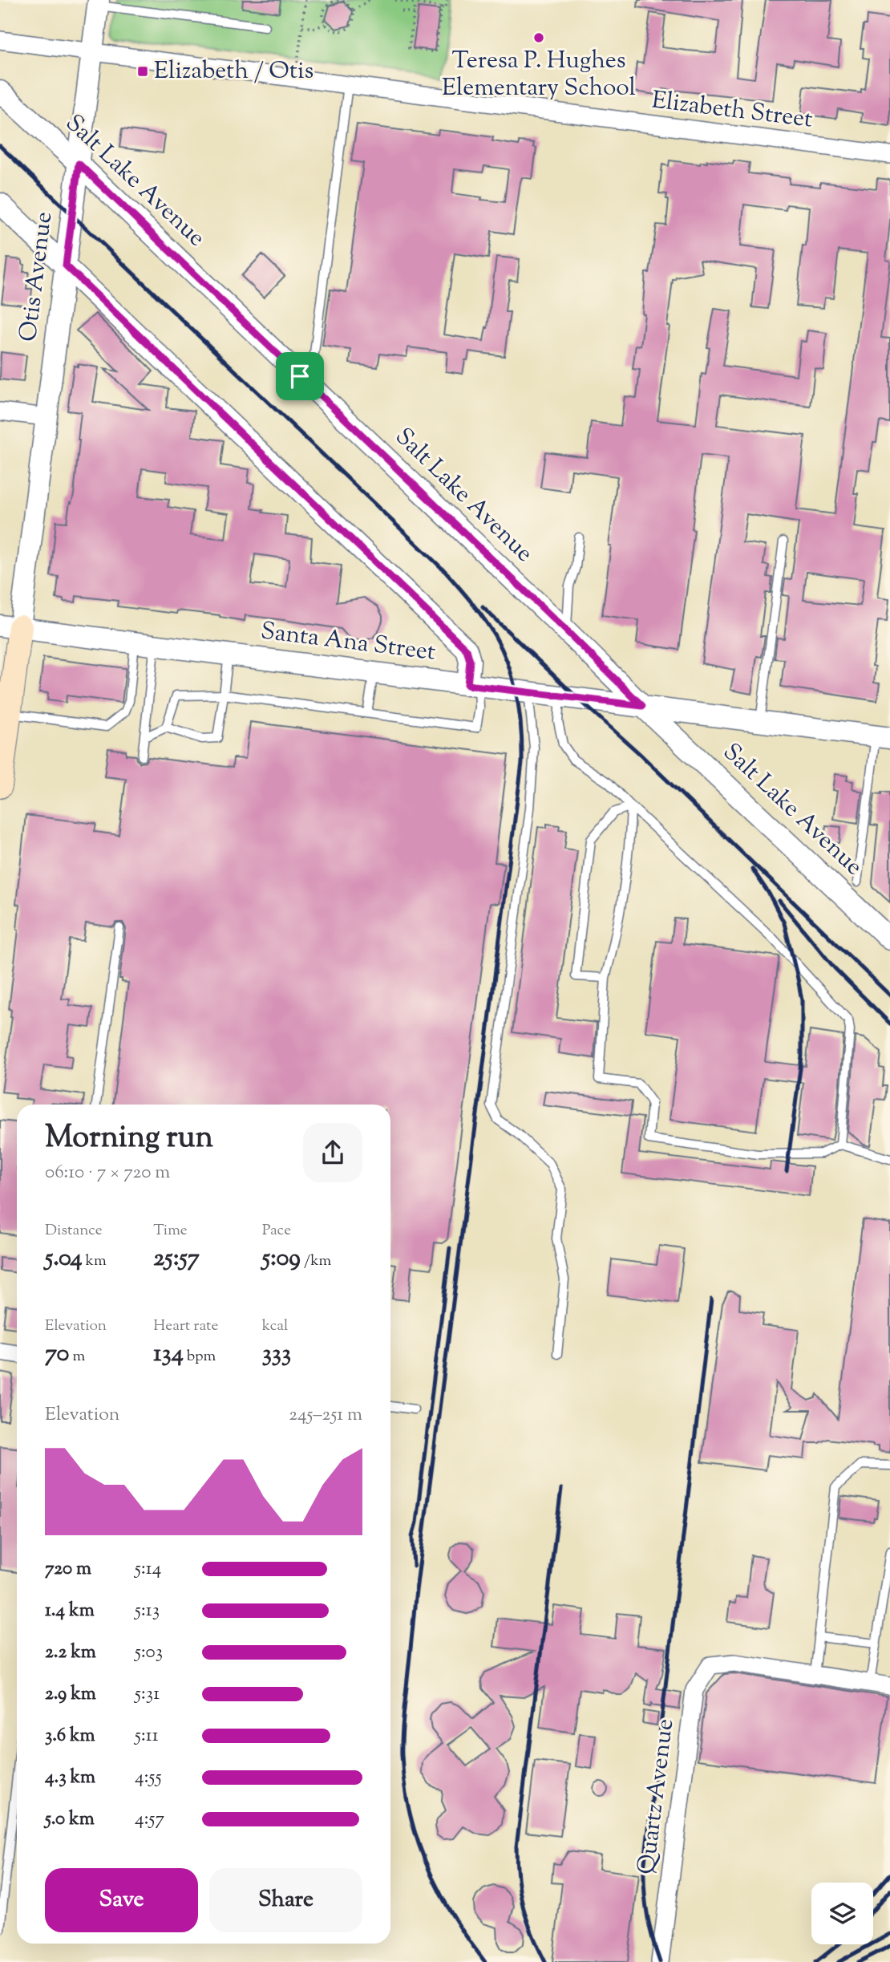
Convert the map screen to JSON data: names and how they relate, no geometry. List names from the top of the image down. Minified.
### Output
{"streets":{"street":["Elizabeth Street","Salt Lake Avenue","Otis Avenue","Santa Ana Street","Quartz Avenue"]},"crossings":[["Elizabeth Street","Otis Avenue"],["Salt Lake Avenue","Otis Avenue"],["Salt Lake Avenue","Santa Ana Street"],["Otis Avenue","Santa Ana Street"]],"places":{"other":["Teresa P. Hughes Elementary School"],"transit":["Elizabeth / Otis"]},"page":{"heading":["Morning run","06:10 · 7 × 720 m"],"stats":[["Distance","5.04 km"],["Time","25:57"],["Pace","5:09 /km"],["Elevation","70 m"],["Heart rate","134 bpm"],["kcal","333"]],"chart":["Elevation","245–251 m"],"list":[{"name":"720 m","note":"5:14"},{"name":"1.4 km","note":"5:13"},{"name":"2.2 km","note":"5:03"},{"name":"2.9 km","note":"5:31"},{"name":"3.6 km","note":"5:11"},{"name":"4.3 km","note":"4:55"},{"name":"5.0 km","note":"4:57"}],"buttons":["Save","Share"]}}
